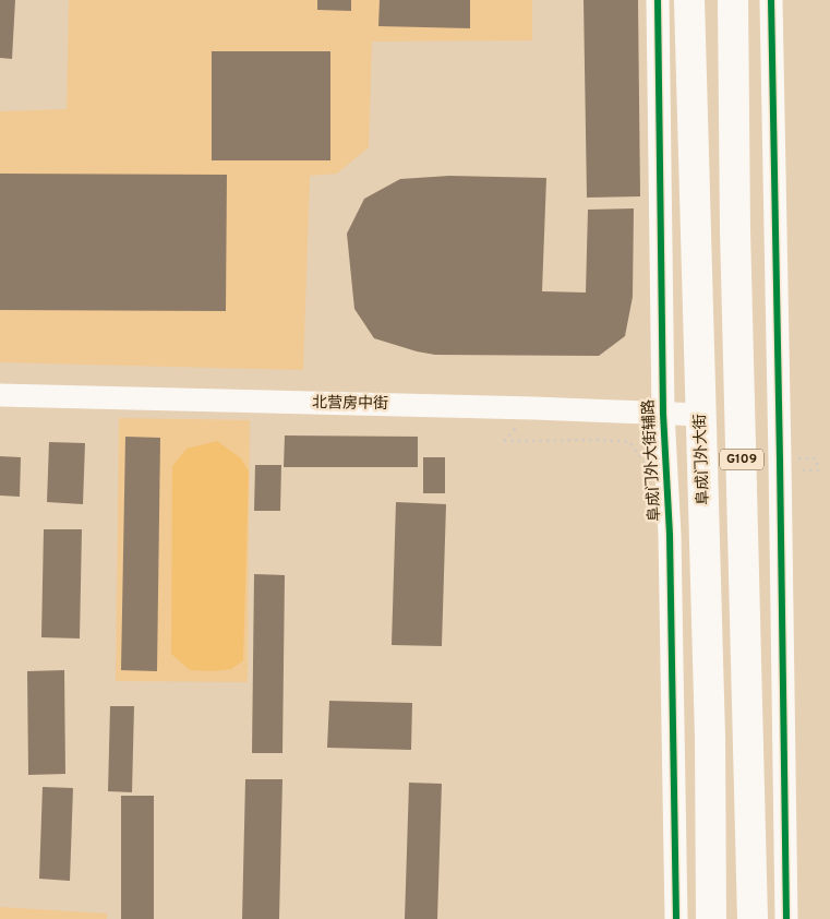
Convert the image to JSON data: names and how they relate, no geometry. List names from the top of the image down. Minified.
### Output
{"streets":{"highway":["阜成门外大街","G109"],"street":["北营房中街","阜成门外大街辅路"]},"crossings":[["北营房中街","阜成门外大街"],["北营房中街","阜成门外大街辅路"]]}
